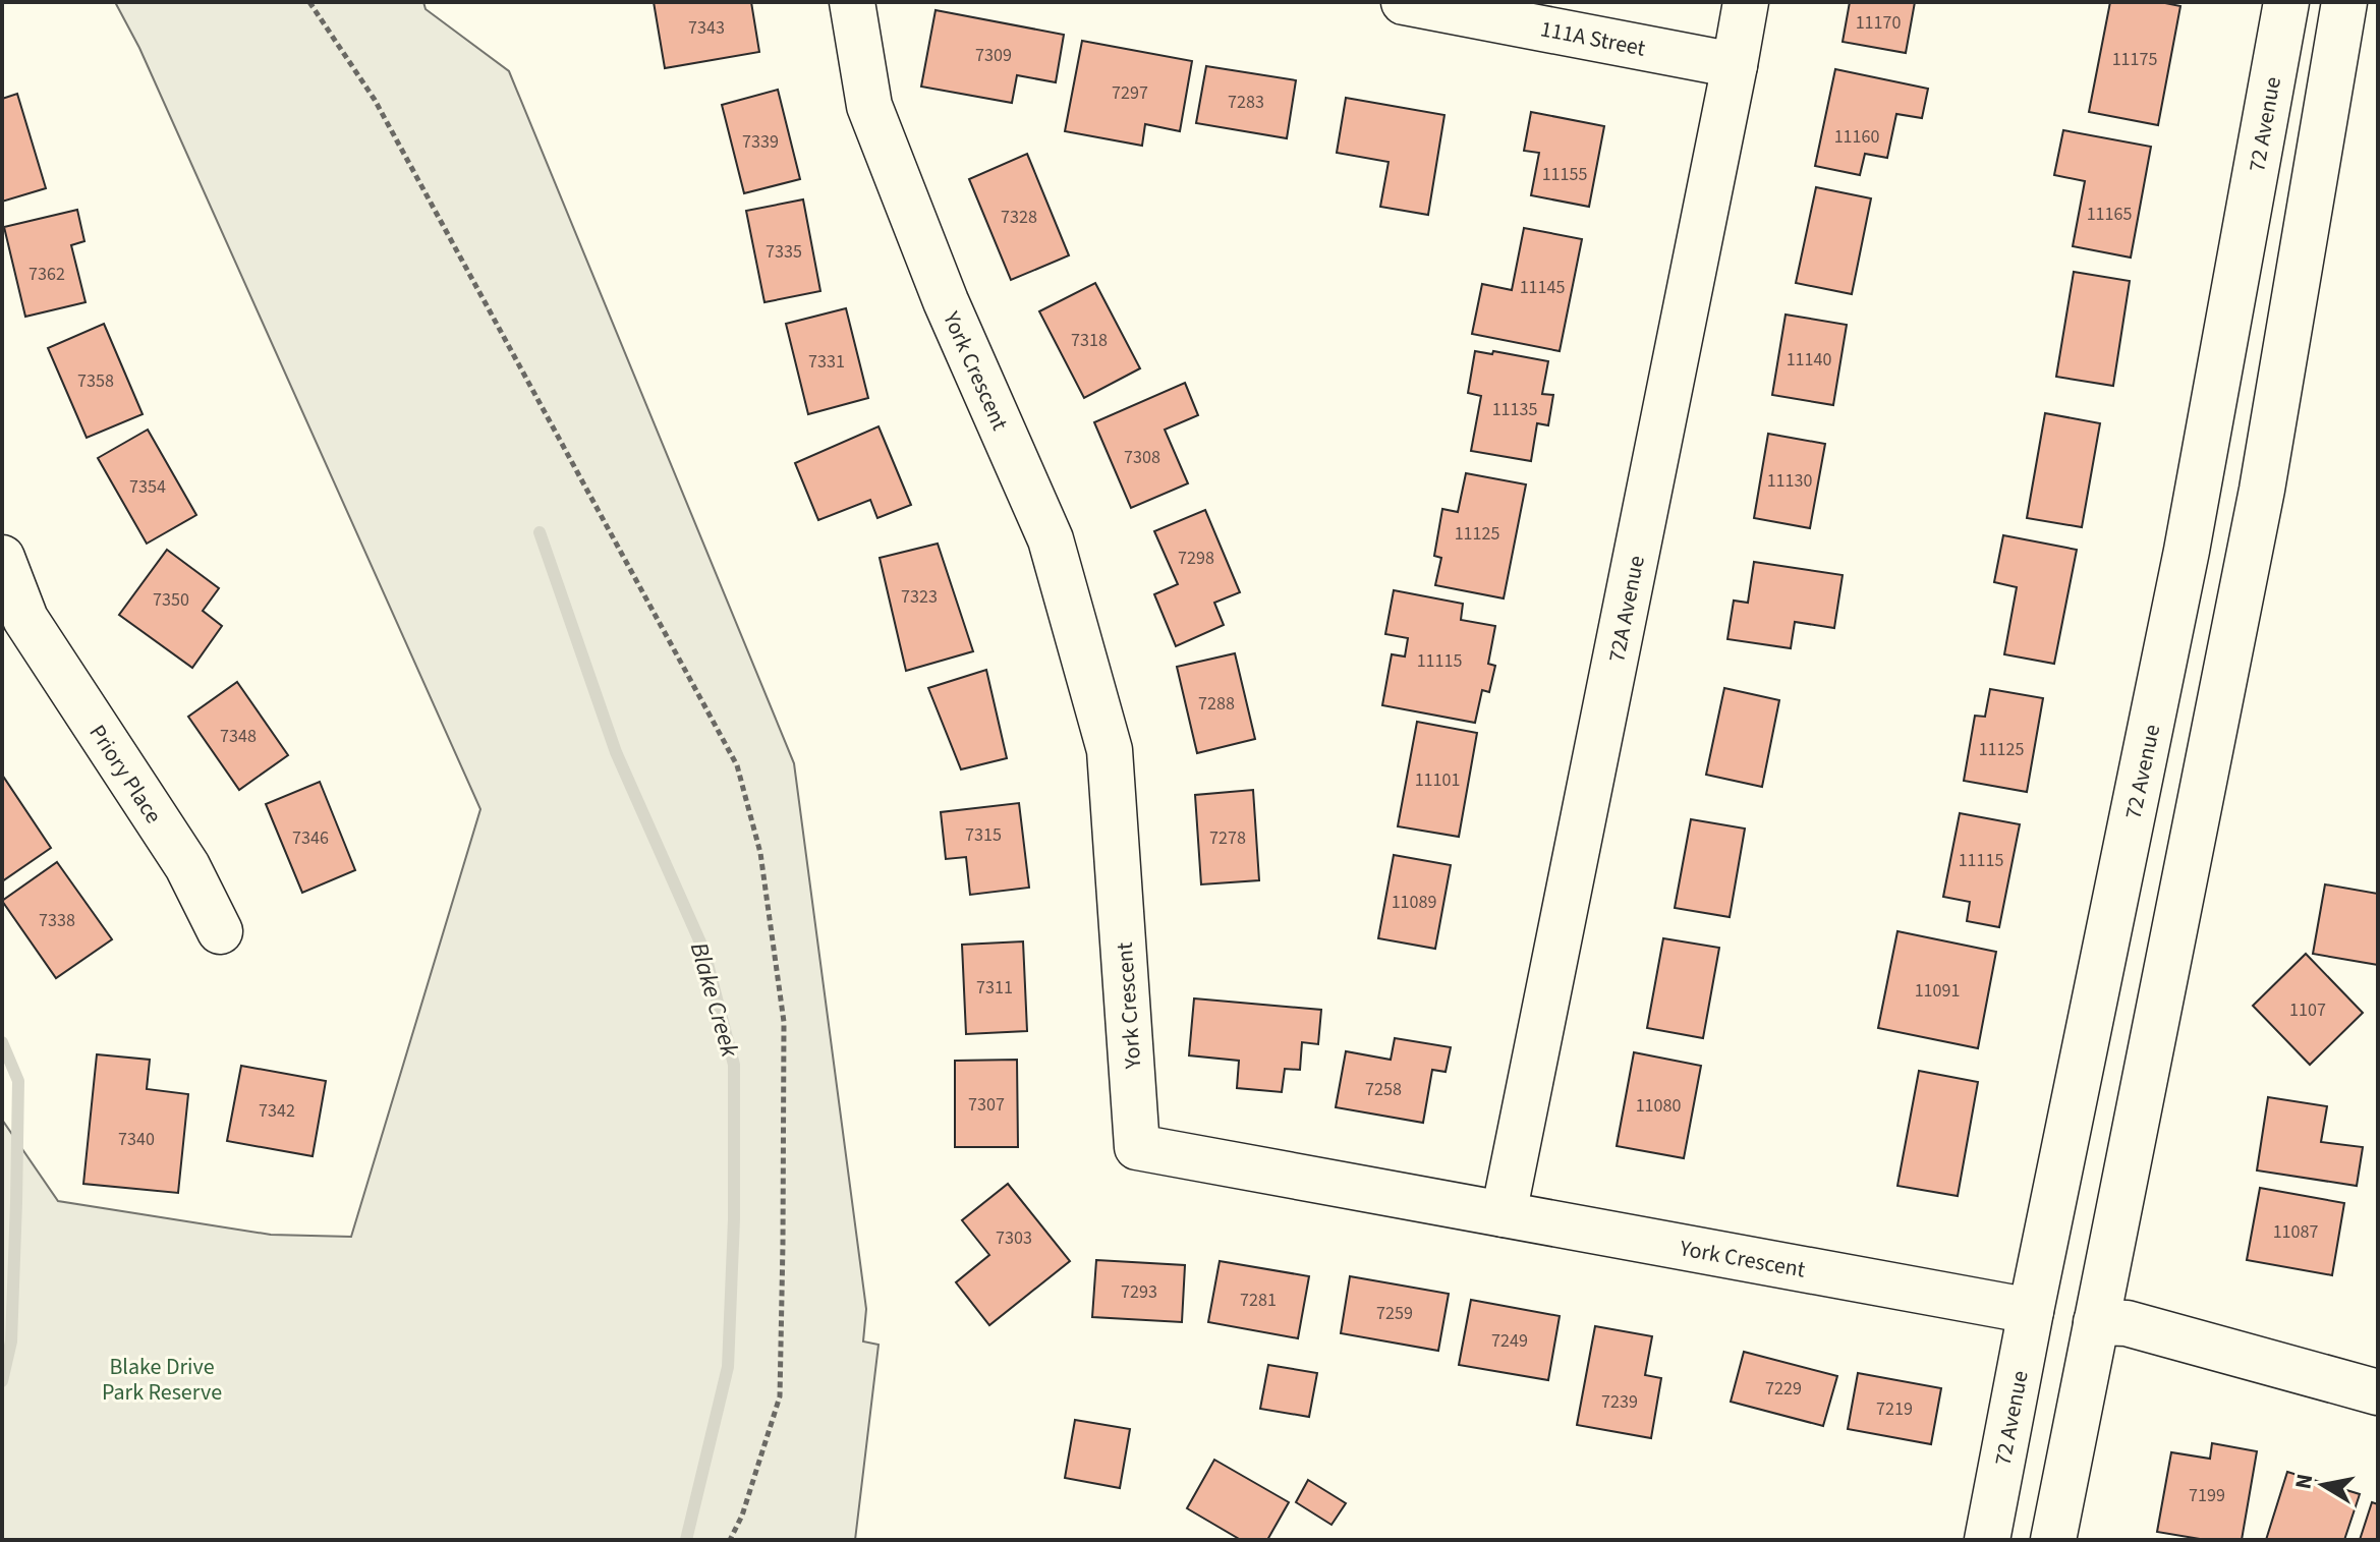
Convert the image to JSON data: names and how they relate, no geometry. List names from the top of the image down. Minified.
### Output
{"streets":{"street":["111A Street","72 Avenue","York Crescent","72A Avenue","Priory Place"]},"crossings":[["111A Street","72A Avenue"],["72 Avenue","York Crescent"],["York Crescent","72A Avenue"]],"water":["Blake Creek"],"parks":["Blake Drive Park Reserve"],"house_numbers":["11170","7343","7309","11175","7297","7283","11160","7339","11155","11165","7328","7335","7362","11145","7318","11140","7331","7358","11135","7308","11130","7354","11125","7298","7323","7350","11115","7288","7348","11125","11101","7315","7346","7278","11115","11089","7338","7311","11091","1107","7258","7307","11080","7342","7340","11087","7303","7293","7281","7259","7249","7229","7239","7219","7199"],"north":"left"}
